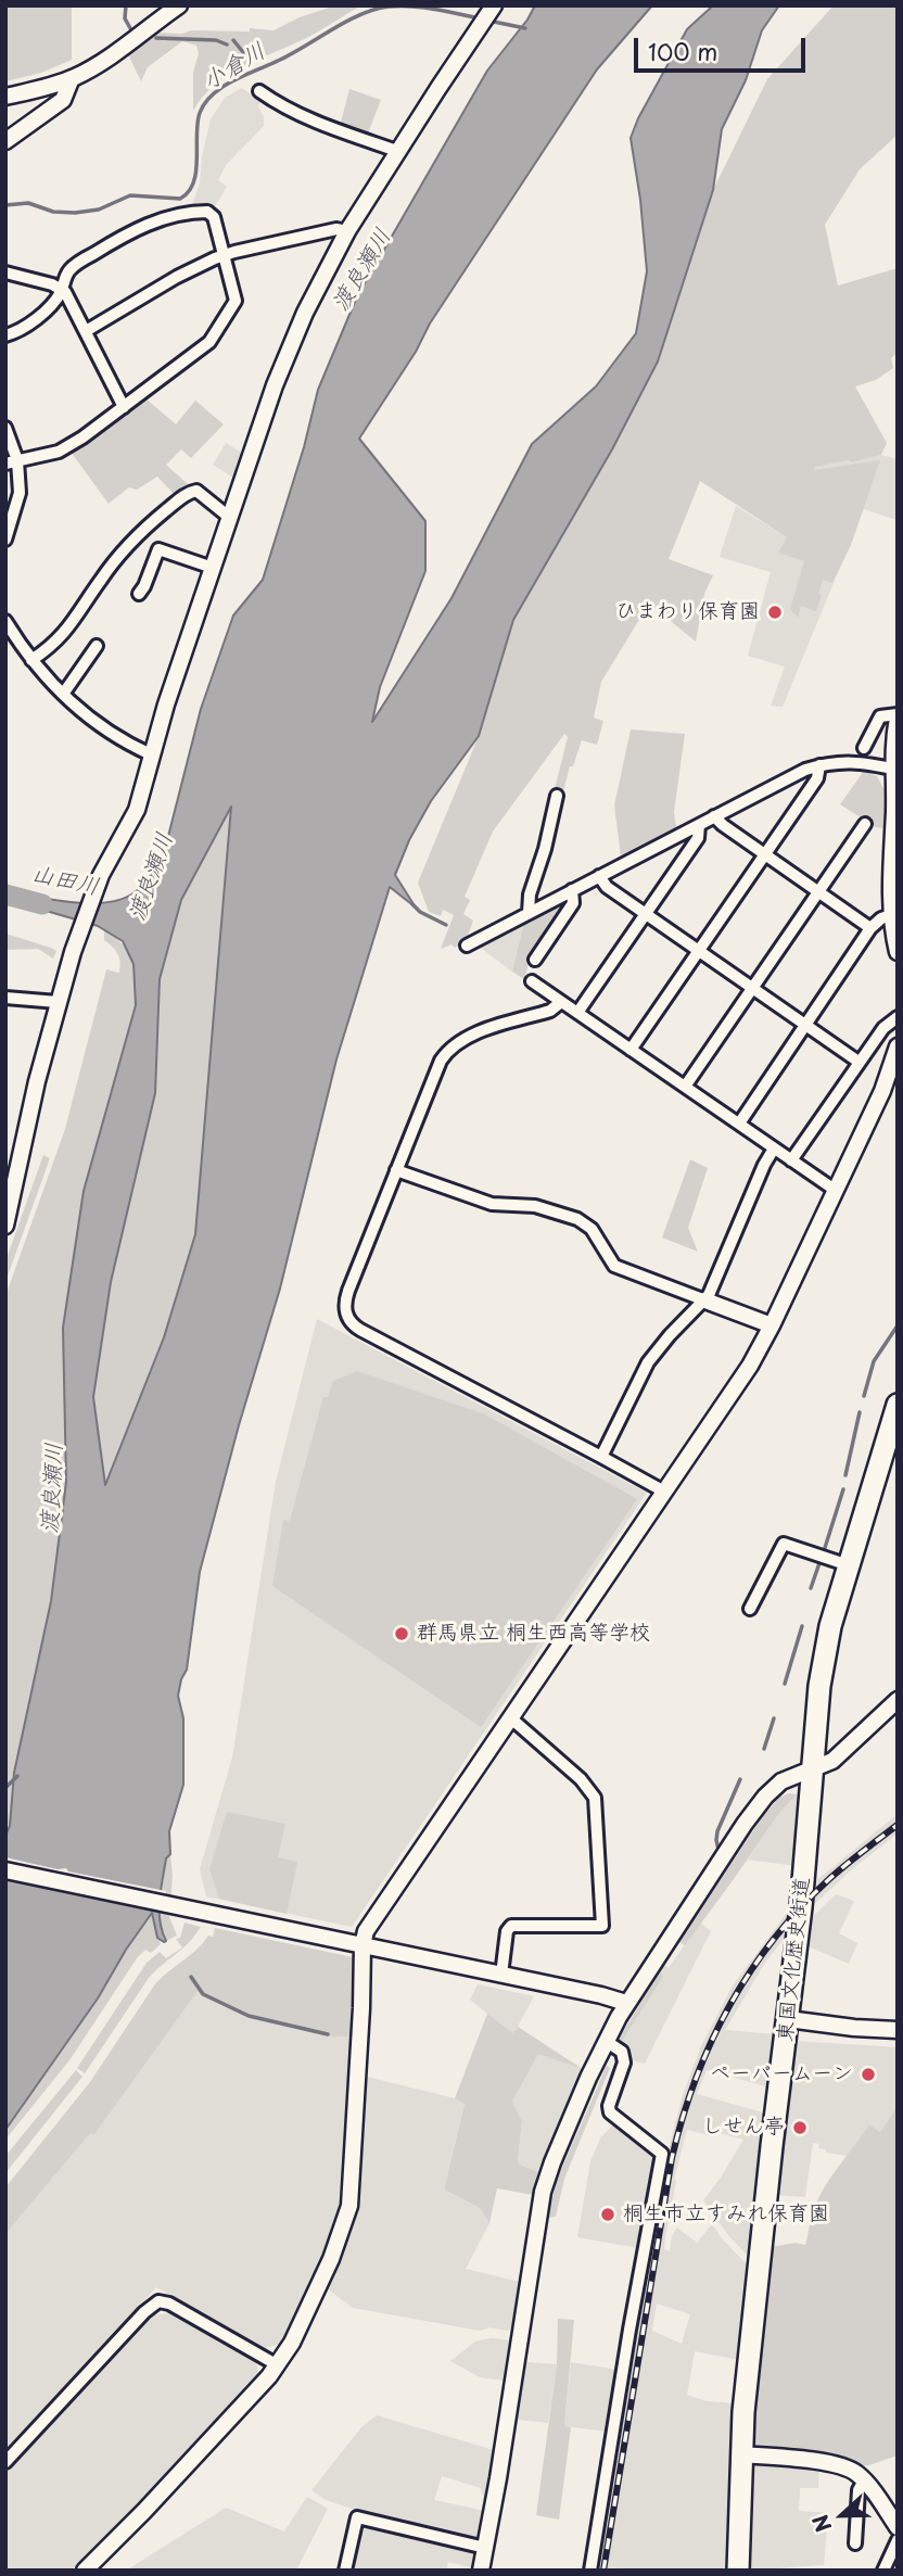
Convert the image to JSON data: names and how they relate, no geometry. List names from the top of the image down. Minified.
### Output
{"streets":{"highway":["東国文化歴史街道"]},"water":["小倉川","渡良瀬川","山田川"],"places":["ひまわり保育園","群馬県立 桐生西高等学校","ペーパームーン","しせん亭","桐生市立すみれ保育園"],"scale_bar":"100 m","north":"left"}
